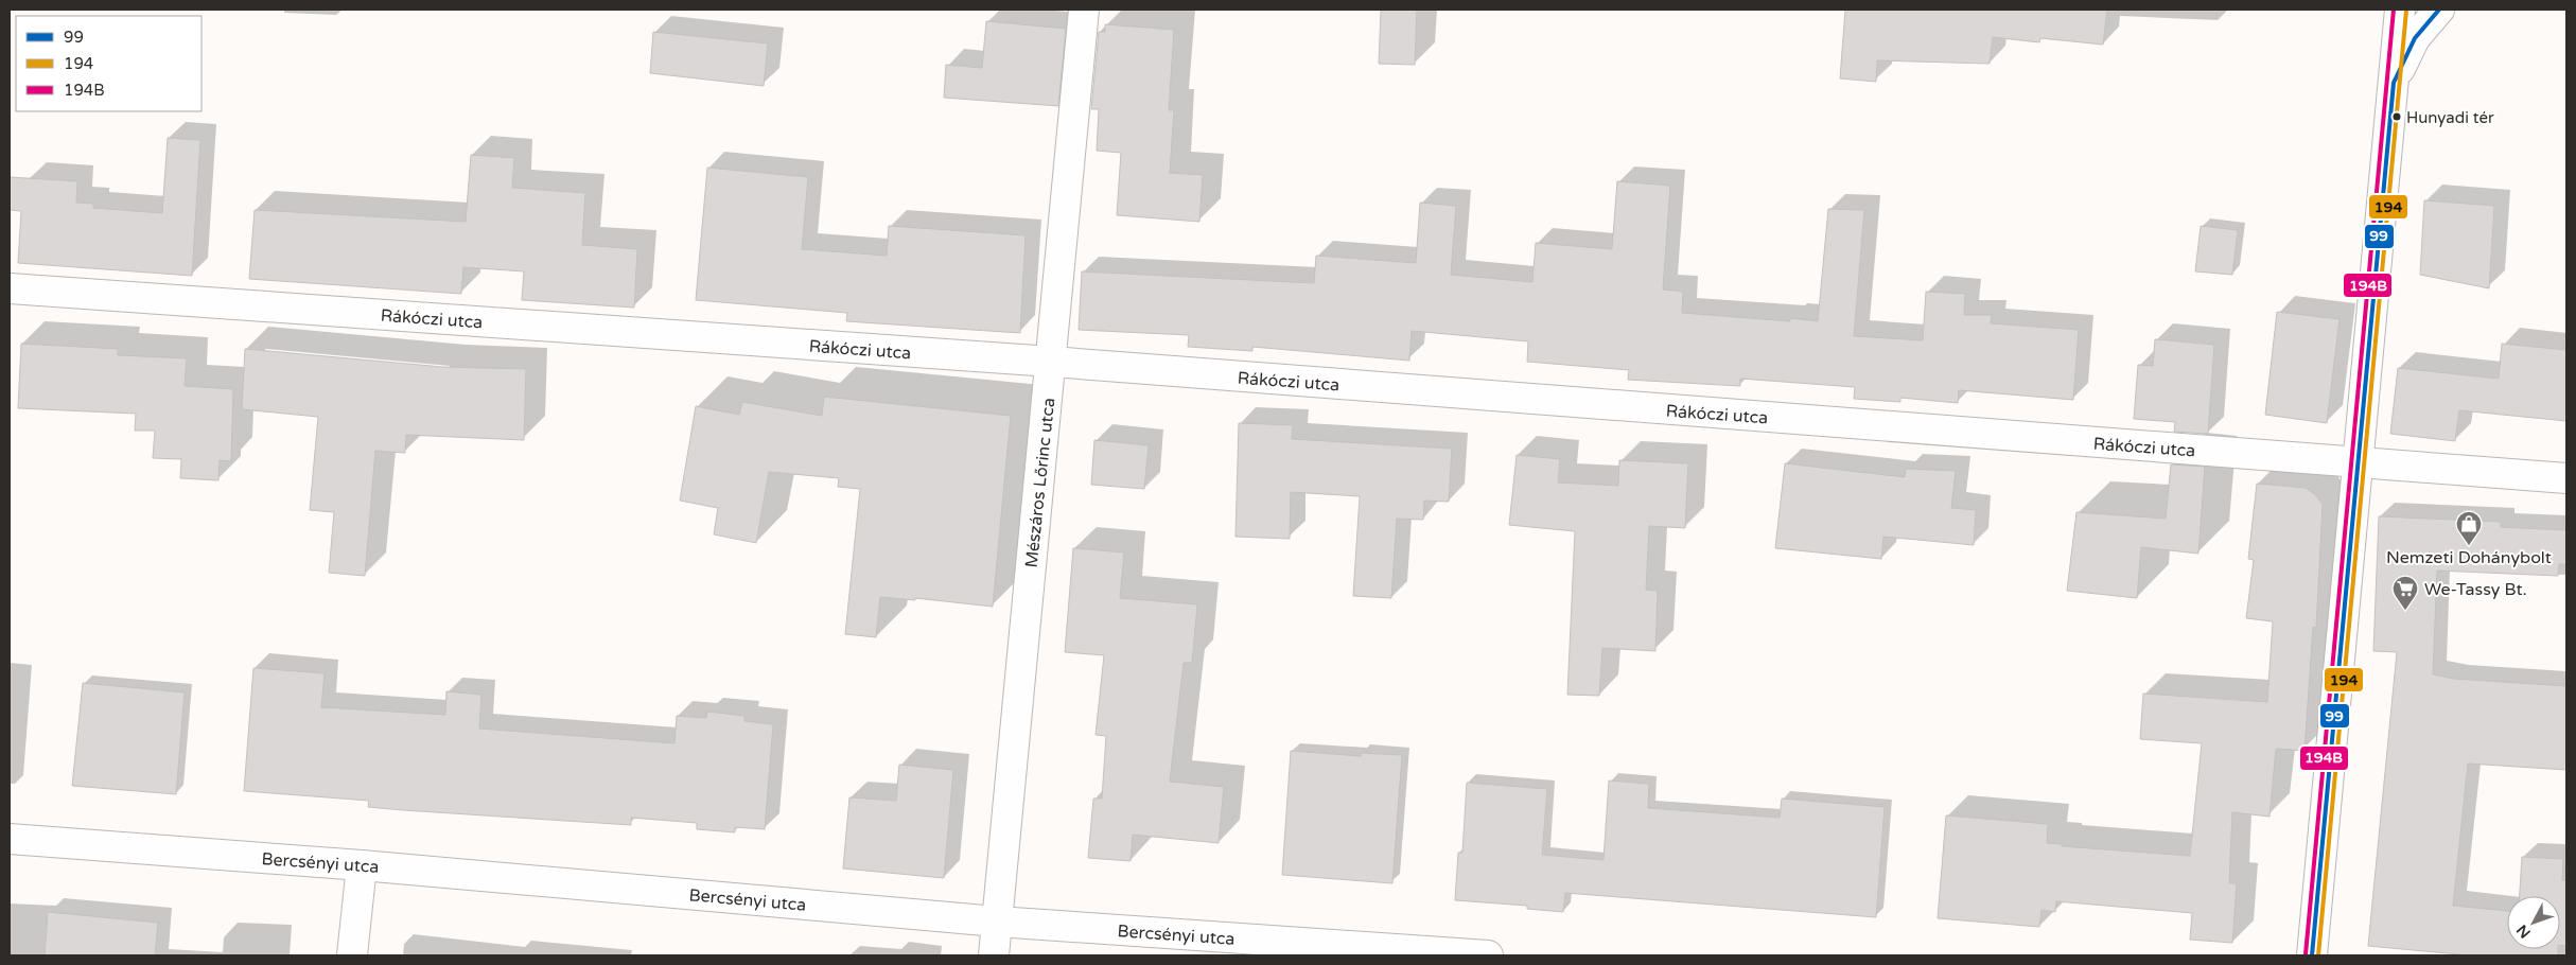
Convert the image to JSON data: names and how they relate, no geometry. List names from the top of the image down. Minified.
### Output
{"streets":{"street":["Rákóczi utca","Mészáros Lőrinc utca","Bercsényi utca"]},"crossings":[["Rákóczi utca","Mészáros Lőrinc utca"],["Mészáros Lőrinc utca","Bercsényi utca"]],"places":{"other":["Hunyadi tér"],"shop":["Nemzeti Dohánybolt"],"supermarket":["We-Tassy Bt."]},"lines":["transit line 99","transit line 194B","transit line 194"],"legend":["99","194","194B"],"north":"bottom left"}
